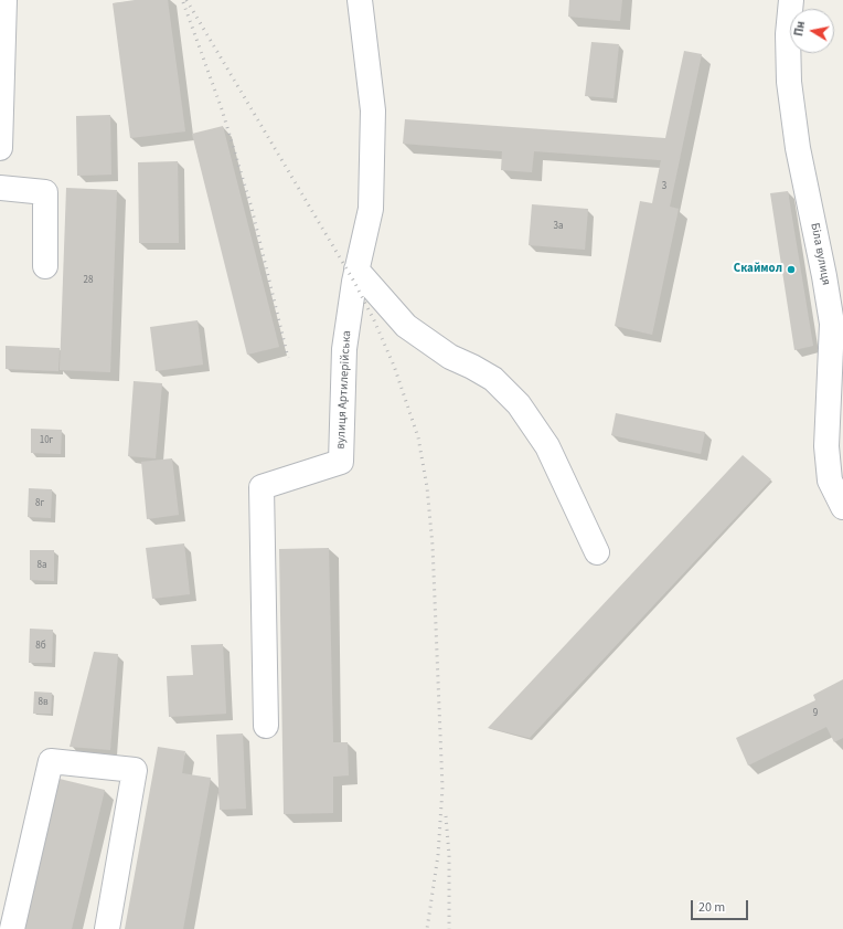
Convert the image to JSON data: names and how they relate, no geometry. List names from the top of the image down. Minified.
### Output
{"streets":{"street":["Біла вулиця","вулиця Артилерійська"]},"places":["Скаймол"],"house_numbers":["3","3а","28","10г","8г","8а","8б","8в","9"],"scale_bar":"20 m","north":"left"}
